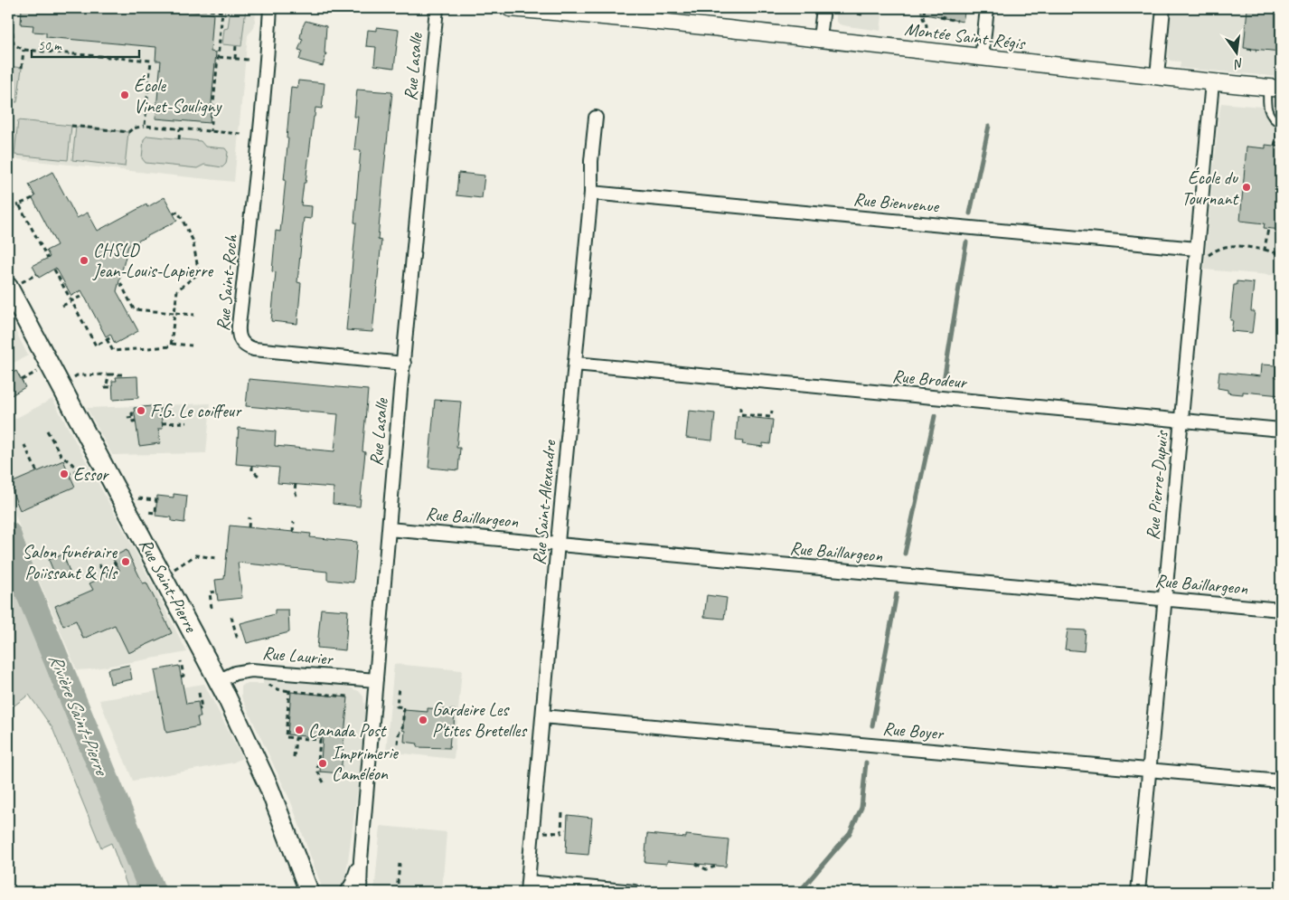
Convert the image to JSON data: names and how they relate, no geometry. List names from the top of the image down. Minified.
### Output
{"streets":{"main road":["Rue Saint-Pierre"],"street":["Montée Saint-Régis","Rue Lasalle","Rue Bienvenue","Rue Saint-Roch","Rue Brodeur","Rue Pierre-Dupuis","Rue Saint-Alexandre","Rue Baillargeon","Rue Laurier","Rue Boyer"]},"crossings":[["Montée Saint-Régis","Rue Pierre-Dupuis"],["Rue Lasalle","Rue Saint-Roch"],["Rue Lasalle","Rue Baillargeon"],["Rue Lasalle","Rue Laurier"],["Rue Bienvenue","Rue Pierre-Dupuis"],["Rue Bienvenue","Rue Saint-Alexandre"],["Rue Brodeur","Rue Pierre-Dupuis"],["Rue Brodeur","Rue Saint-Alexandre"],["Rue Pierre-Dupuis","Rue Baillargeon"],["Rue Pierre-Dupuis","Rue Boyer"],["Rue Saint-Alexandre","Rue Baillargeon"],["Rue Saint-Alexandre","Rue Boyer"],["Rue Saint-Pierre","Rue Laurier"]],"water":["Rivière Saint-Pierre"],"places":["École Vinet-Souligny","École du Tournant","CHSLD Jean-Louis-Lapierre","F.G. Le coiffeur","Essor","Salon funéraire Poiissant & fils","Gardeire Les P'tites Bretelles","Canada Post","Imprimerie Caméléon"],"scale_bar":"50 m","north":"bottom"}
